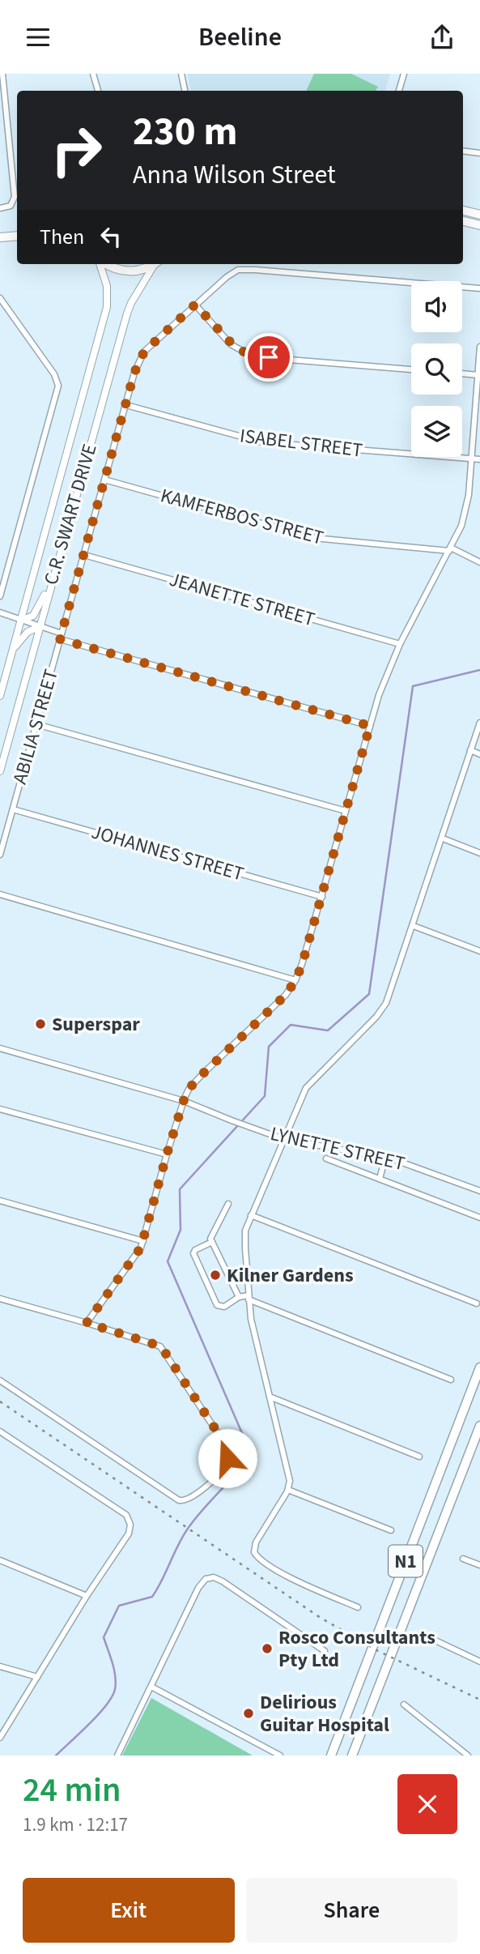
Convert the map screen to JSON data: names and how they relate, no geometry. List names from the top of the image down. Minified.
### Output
{"streets":{"highway":["N1"],"main road":["C.R. SWART DRIVE"],"street":["ISABEL STREET","KAMFERBOS STREET","JEANETTE STREET","ABILIA STREET","JOHANNES STREET","LYNETTE STREET"]},"crossings":[["ISABEL STREET","ABILIA STREET"],["KAMFERBOS STREET","ABILIA STREET"],["JEANETTE STREET","ABILIA STREET"],["ABILIA STREET","JOHANNES STREET"]],"places":["Superspar","Kilner Gardens","Rosco Consultants Pty Ltd","Delirious Guitar Hospital"],"page":{"header":"Beeline","turn":["230 m","Anna Wilson Street"],"then":"Then","heading":["24 min","1.9 km · 12:17"],"buttons":["Exit","Share"]}}
